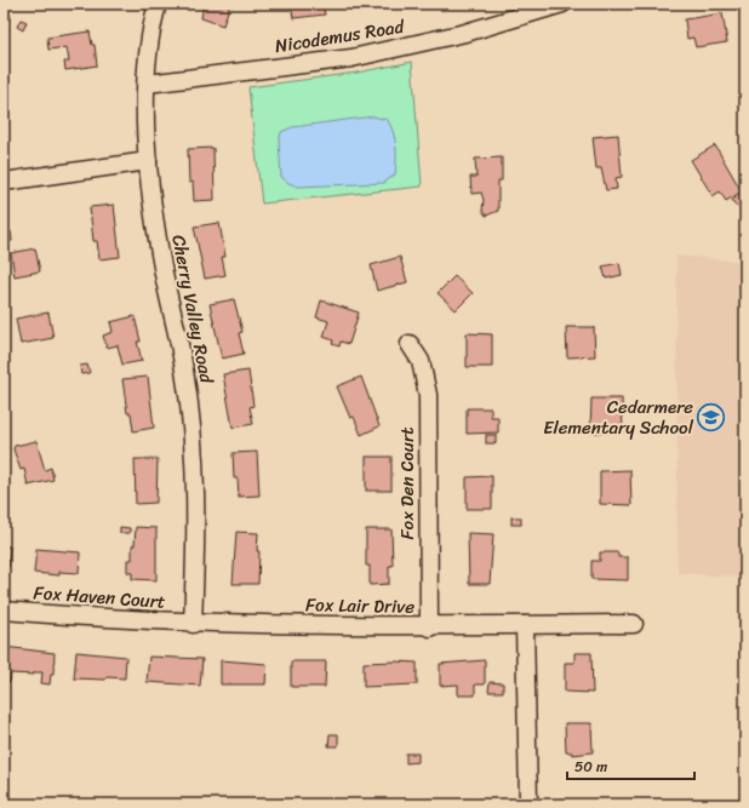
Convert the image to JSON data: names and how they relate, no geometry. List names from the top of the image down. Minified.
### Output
{"streets":{"street":["Nicodemus Road","Cherry Valley Road","Fox Den Court","Fox Haven Court","Fox Lair Drive"]},"crossings":[["Nicodemus Road","Cherry Valley Road"],["Cherry Valley Road","Fox Haven Court"],["Cherry Valley Road","Fox Lair Drive"],["Fox Den Court","Fox Lair Drive"],["Fox Haven Court","Fox Lair Drive"]],"places":{"school or university":["Cedarmere Elementary School"]},"scale_bar":"50 m"}
